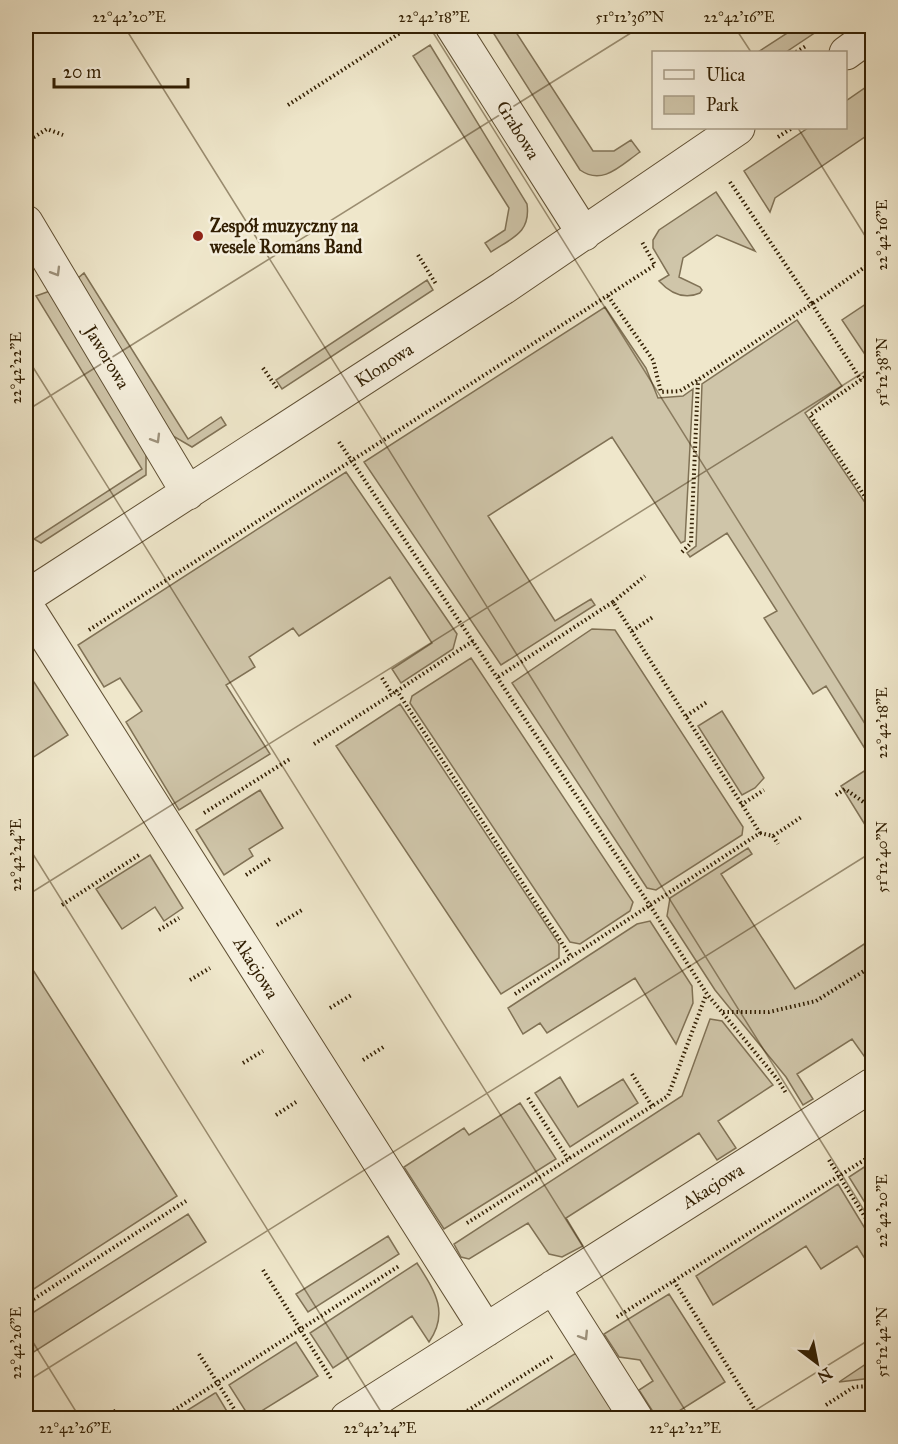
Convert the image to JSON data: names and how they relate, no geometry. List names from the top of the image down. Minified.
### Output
{"streets":{"street":["Grabowa","Jaworowa","Klonowa","Akacjowa"]},"crossings":[["Grabowa","Klonowa"],["Jaworowa","Klonowa"]],"one_way":["Jaworowa"],"places":["Zespół muzyczny na wesele Romans Band"],"legend":["Ulica","Park"],"scale_bar":"20 m","north":"bottom right","coordinates":["22°42'20\"E","22°42'18\"E","51°12'36\"N","22°42'16\"E","22°42'22\"E","51°12'38\"N","22°42'24\"E","51°12'40\"N","51°12'42\"N","22°42'26\"E"]}
